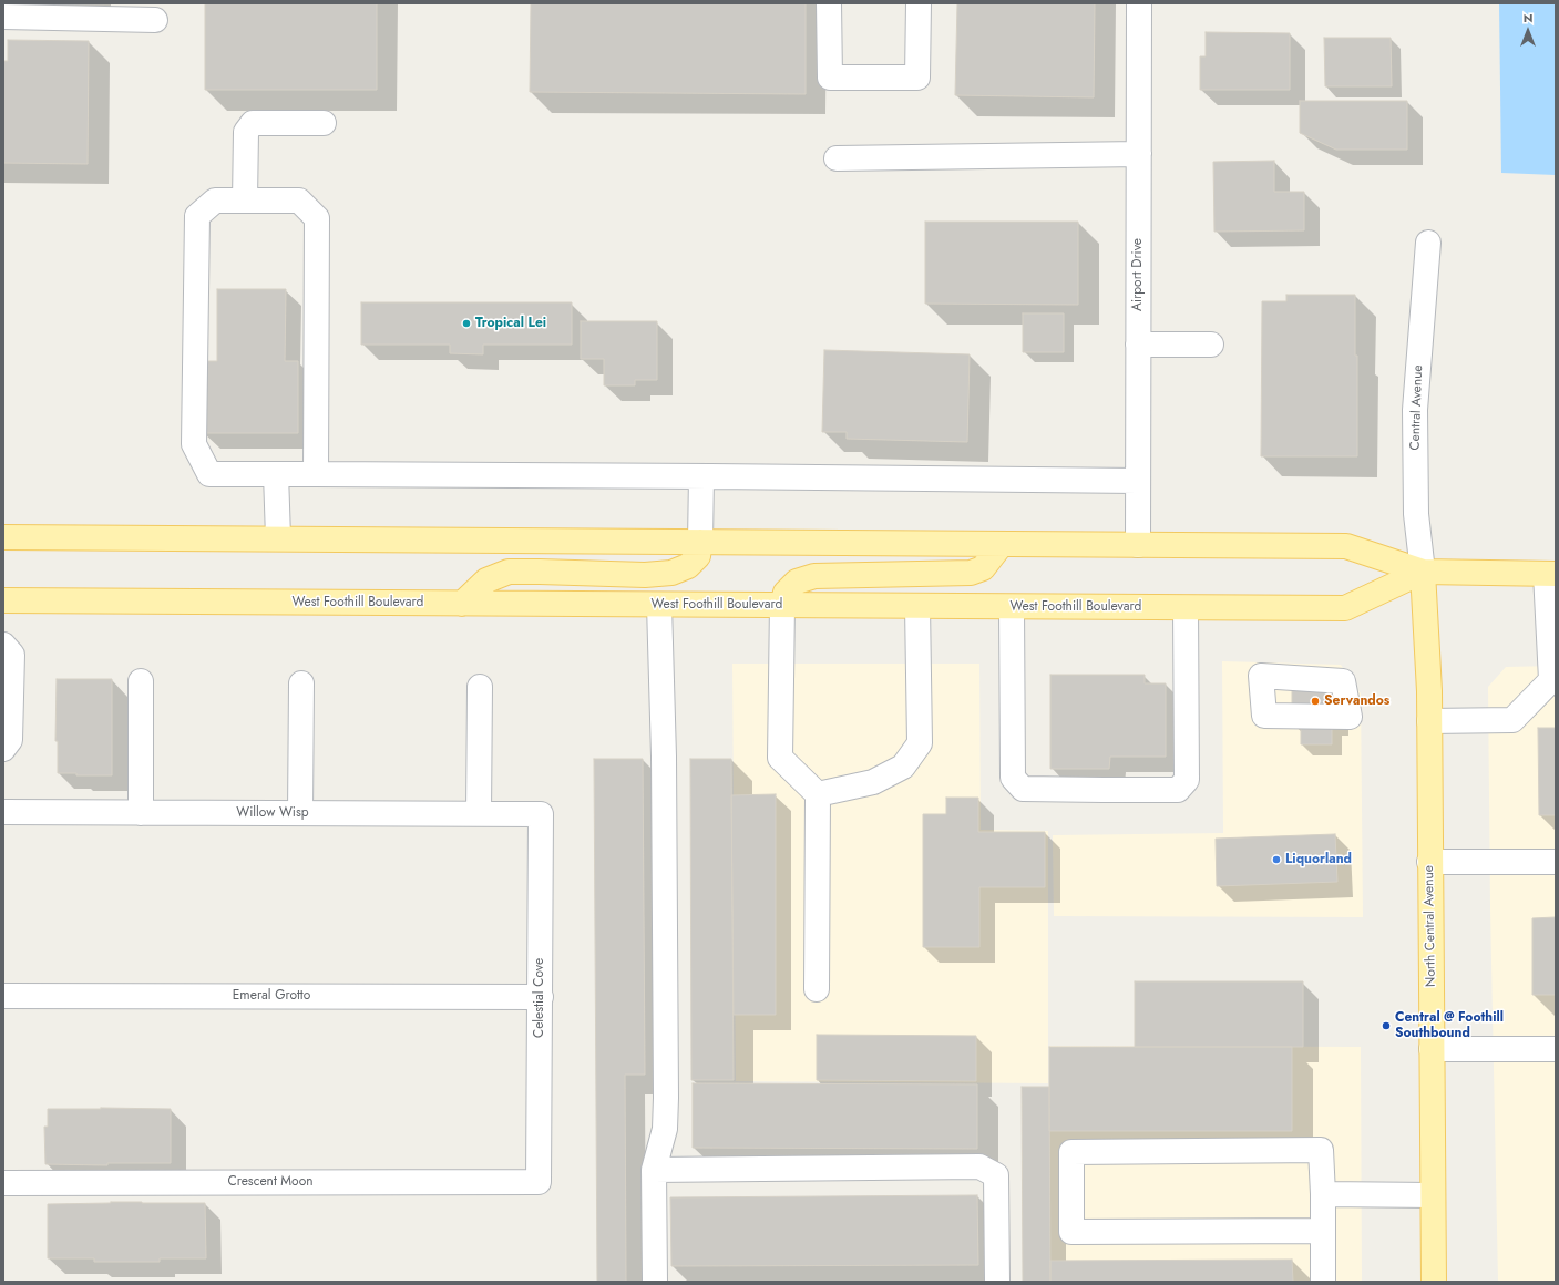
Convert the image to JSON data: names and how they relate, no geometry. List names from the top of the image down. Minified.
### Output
{"streets":{"main road":["West Foothill Boulevard","North Central Avenue"],"street":["Airport Drive","Central Avenue","Willow Wisp","Emeral Grotto","Celestial Cove","Crescent Moon"]},"crossings":[["Airport Drive","West Foothill Boulevard"],["Central Avenue","West Foothill Boulevard"],["Central Avenue","North Central Avenue"],["West Foothill Boulevard","North Central Avenue"],["Willow Wisp","Celestial Cove"],["Emeral Grotto","Celestial Cove"],["Celestial Cove","Crescent Moon"]],"places":["Tropical Lei","Servandos","Liquorland","Central @ Foothill Southbound"],"north":"top"}
